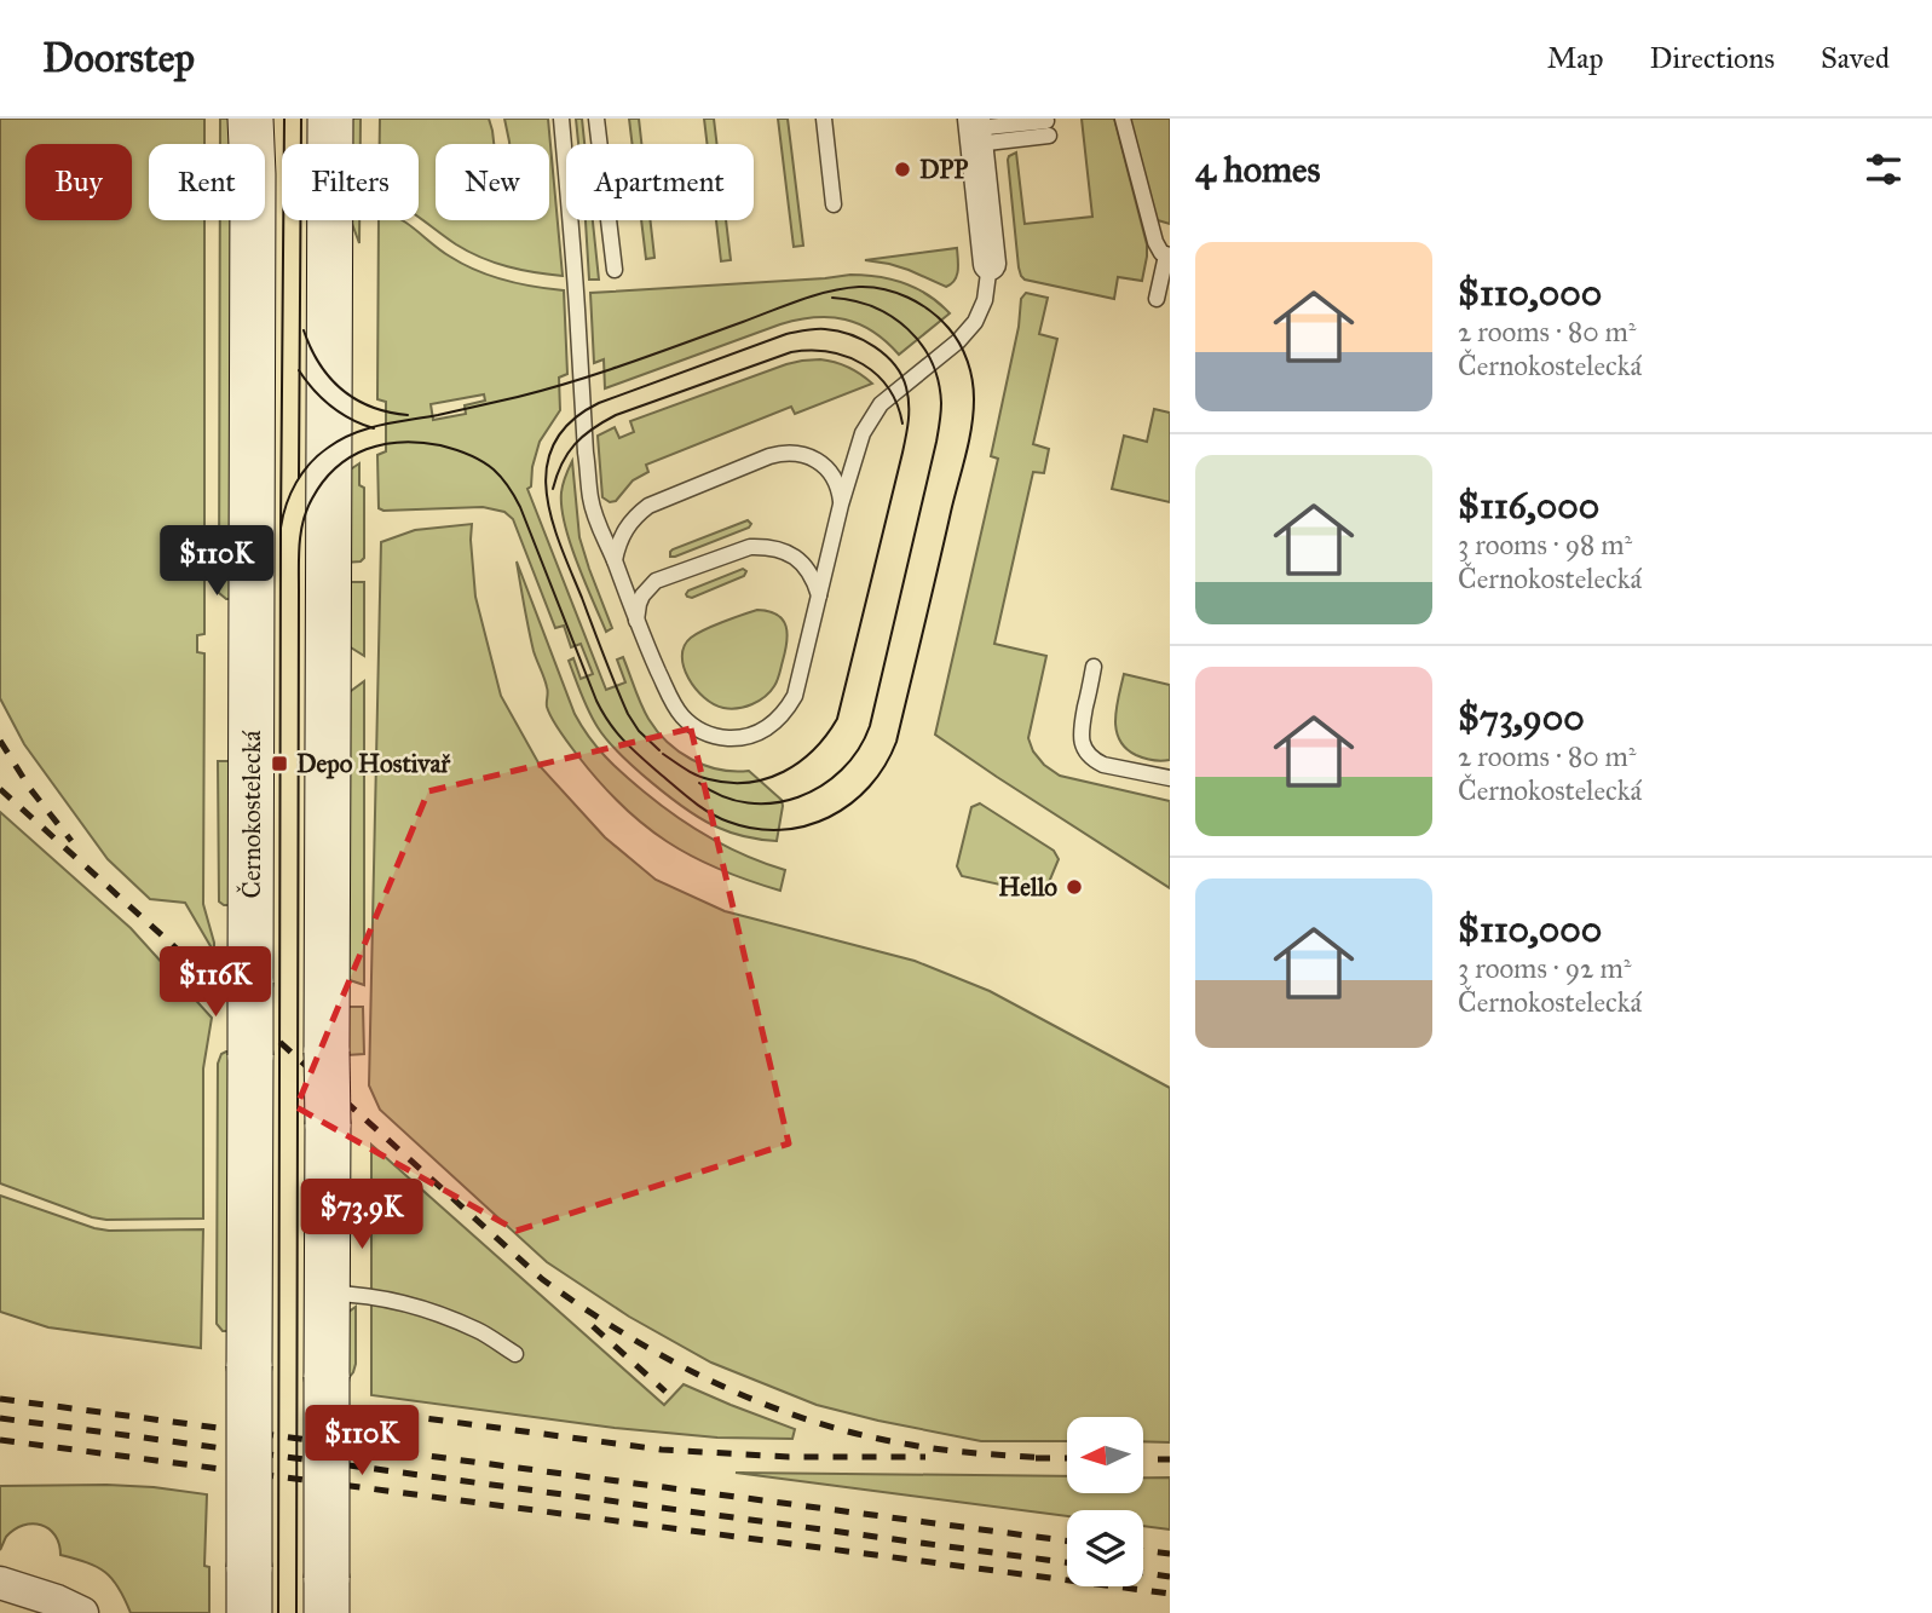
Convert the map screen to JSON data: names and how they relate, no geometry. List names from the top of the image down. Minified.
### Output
{"streets":{"main road":["Černokostelecká"]},"places":{"other":["DPP","Hello"],"transit":["Depo Hostivař"]},"north":"left","page":{"header":"Doorstep","nav":["Map","Directions","Saved"],"heading":"4 homes","chip":["Buy","Rent","Filters","New","Apartment"],"list":[{"name":"$110,000","note":"2 rooms · 80 m² · Černokostelecká"},{"name":"$116,000","note":"3 rooms · 98 m² · Černokostelecká"},{"name":"$73,900","note":"2 rooms · 80 m² · Černokostelecká"},{"name":"$110,000","note":"3 rooms · 92 m² · Černokostelecká"}],"price":["$110K","$116K","$73.9K","$110K"]}}
